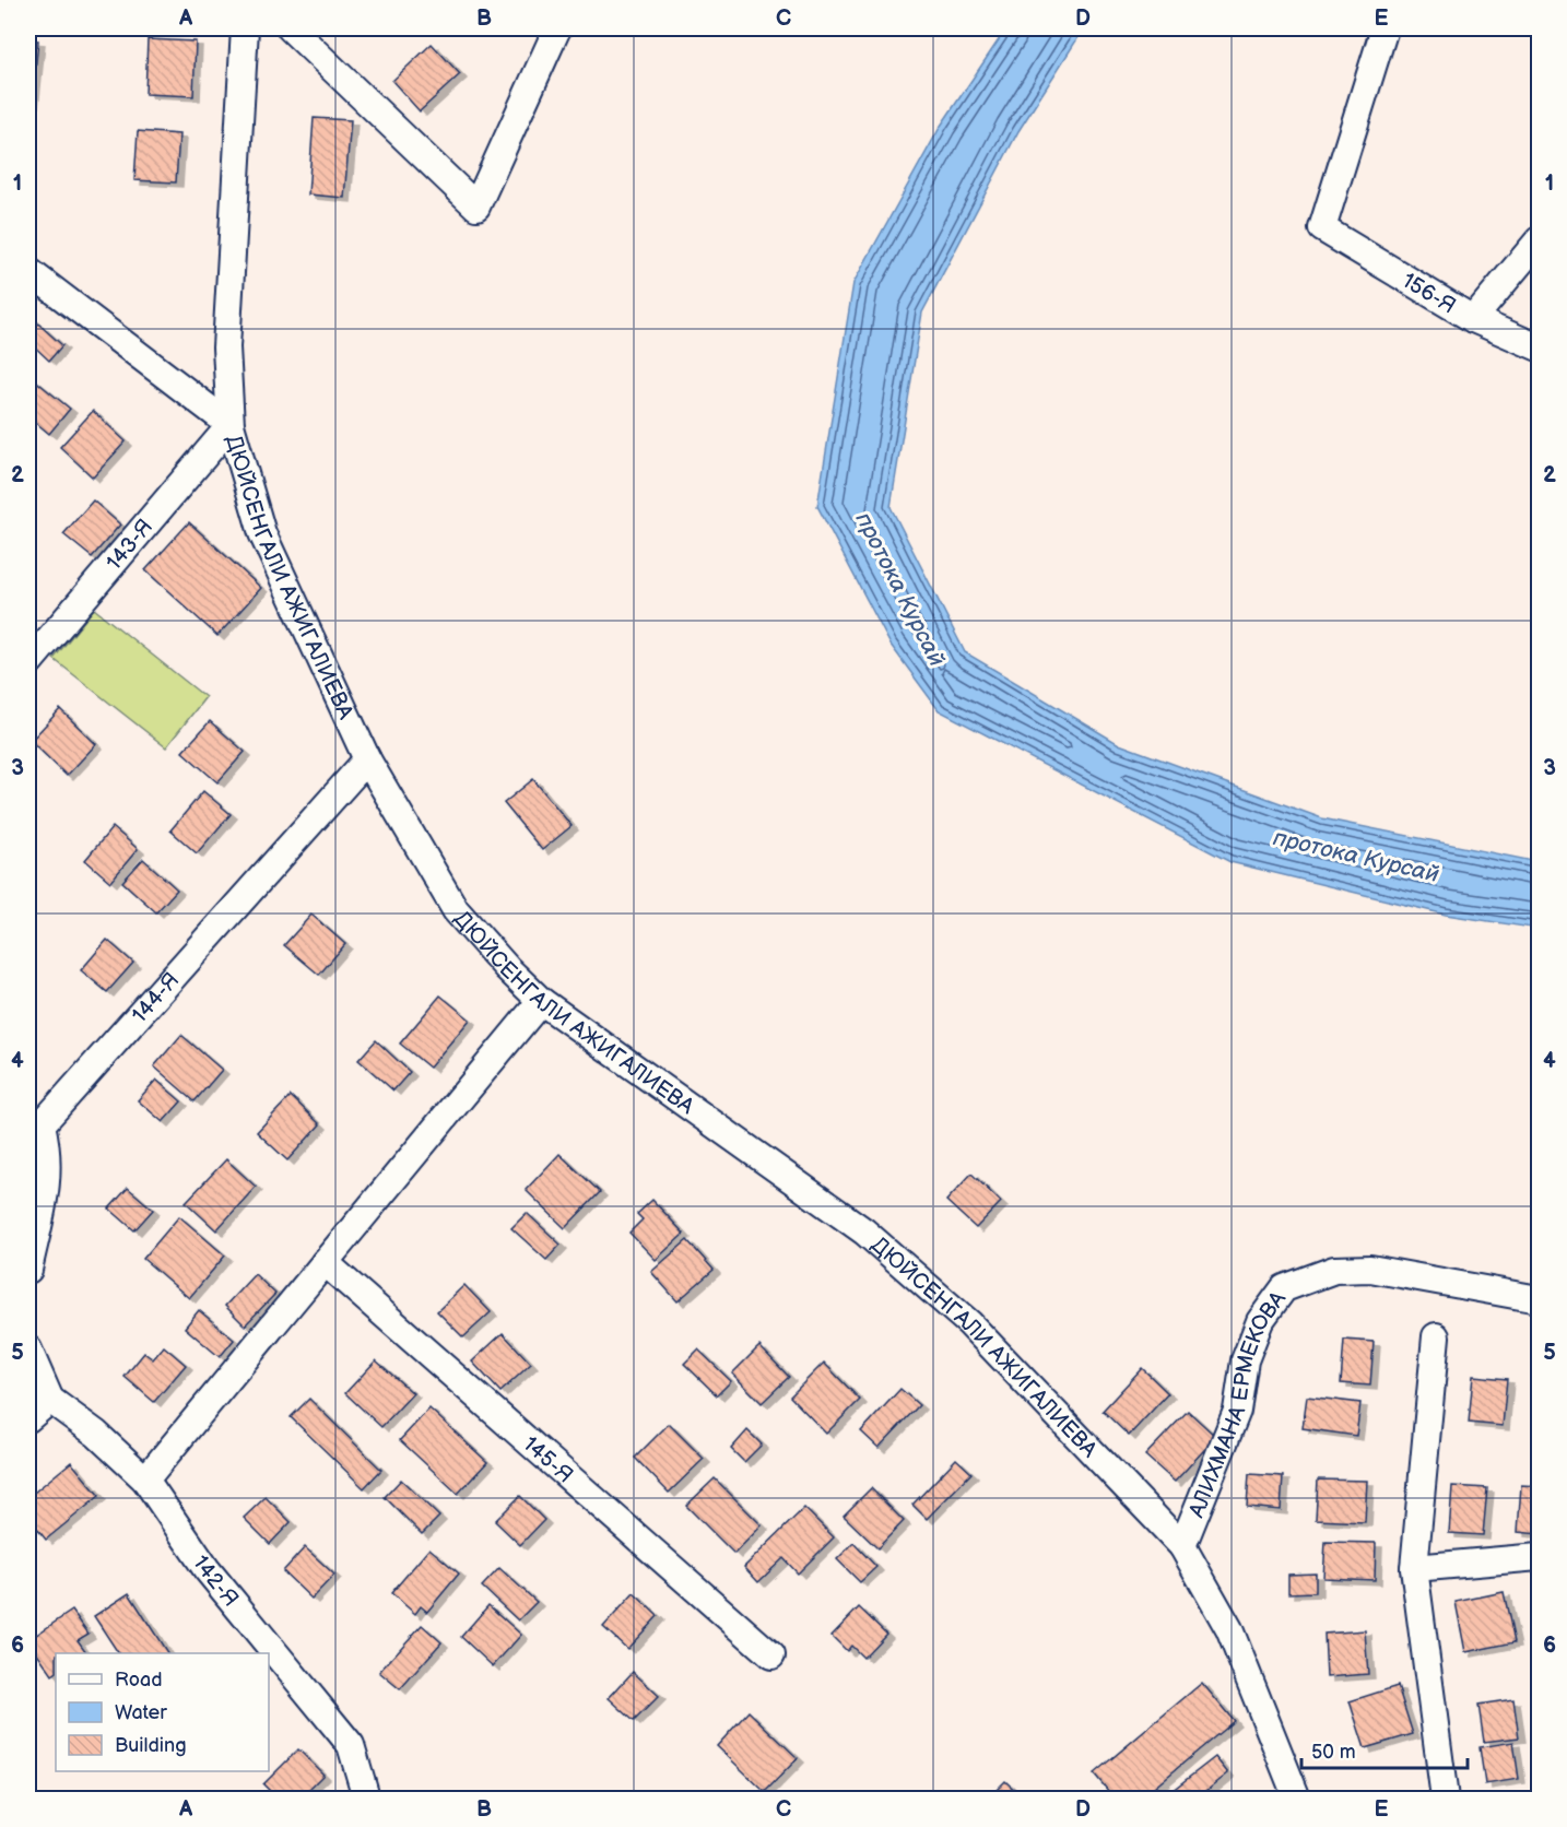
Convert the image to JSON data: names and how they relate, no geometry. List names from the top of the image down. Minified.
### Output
{"streets":{"street":["156-Я","143-Я","ДЮЙСЕНГАЛИ АЖИГАЛИЕВА","144-Я","АЛИХМАНА ЕРМЕКОВА","145-Я","142-Я"]},"crossings":[["143-Я","ДЮЙСЕНГАЛИ АЖИГАЛИЕВА"],["ДЮЙСЕНГАЛИ АЖИГАЛИЕВА","144-Я"],["ДЮЙСЕНГАЛИ АЖИГАЛИЕВА","АЛИХМАНА ЕРМЕКОВА"]],"water":["протока Курсай"],"legend":["Road","Water","Building"],"scale_bar":"50 m","grid":{"columns":["A","B","C","D","E"],"rows":["1","2","3","4","5","6"]}}
